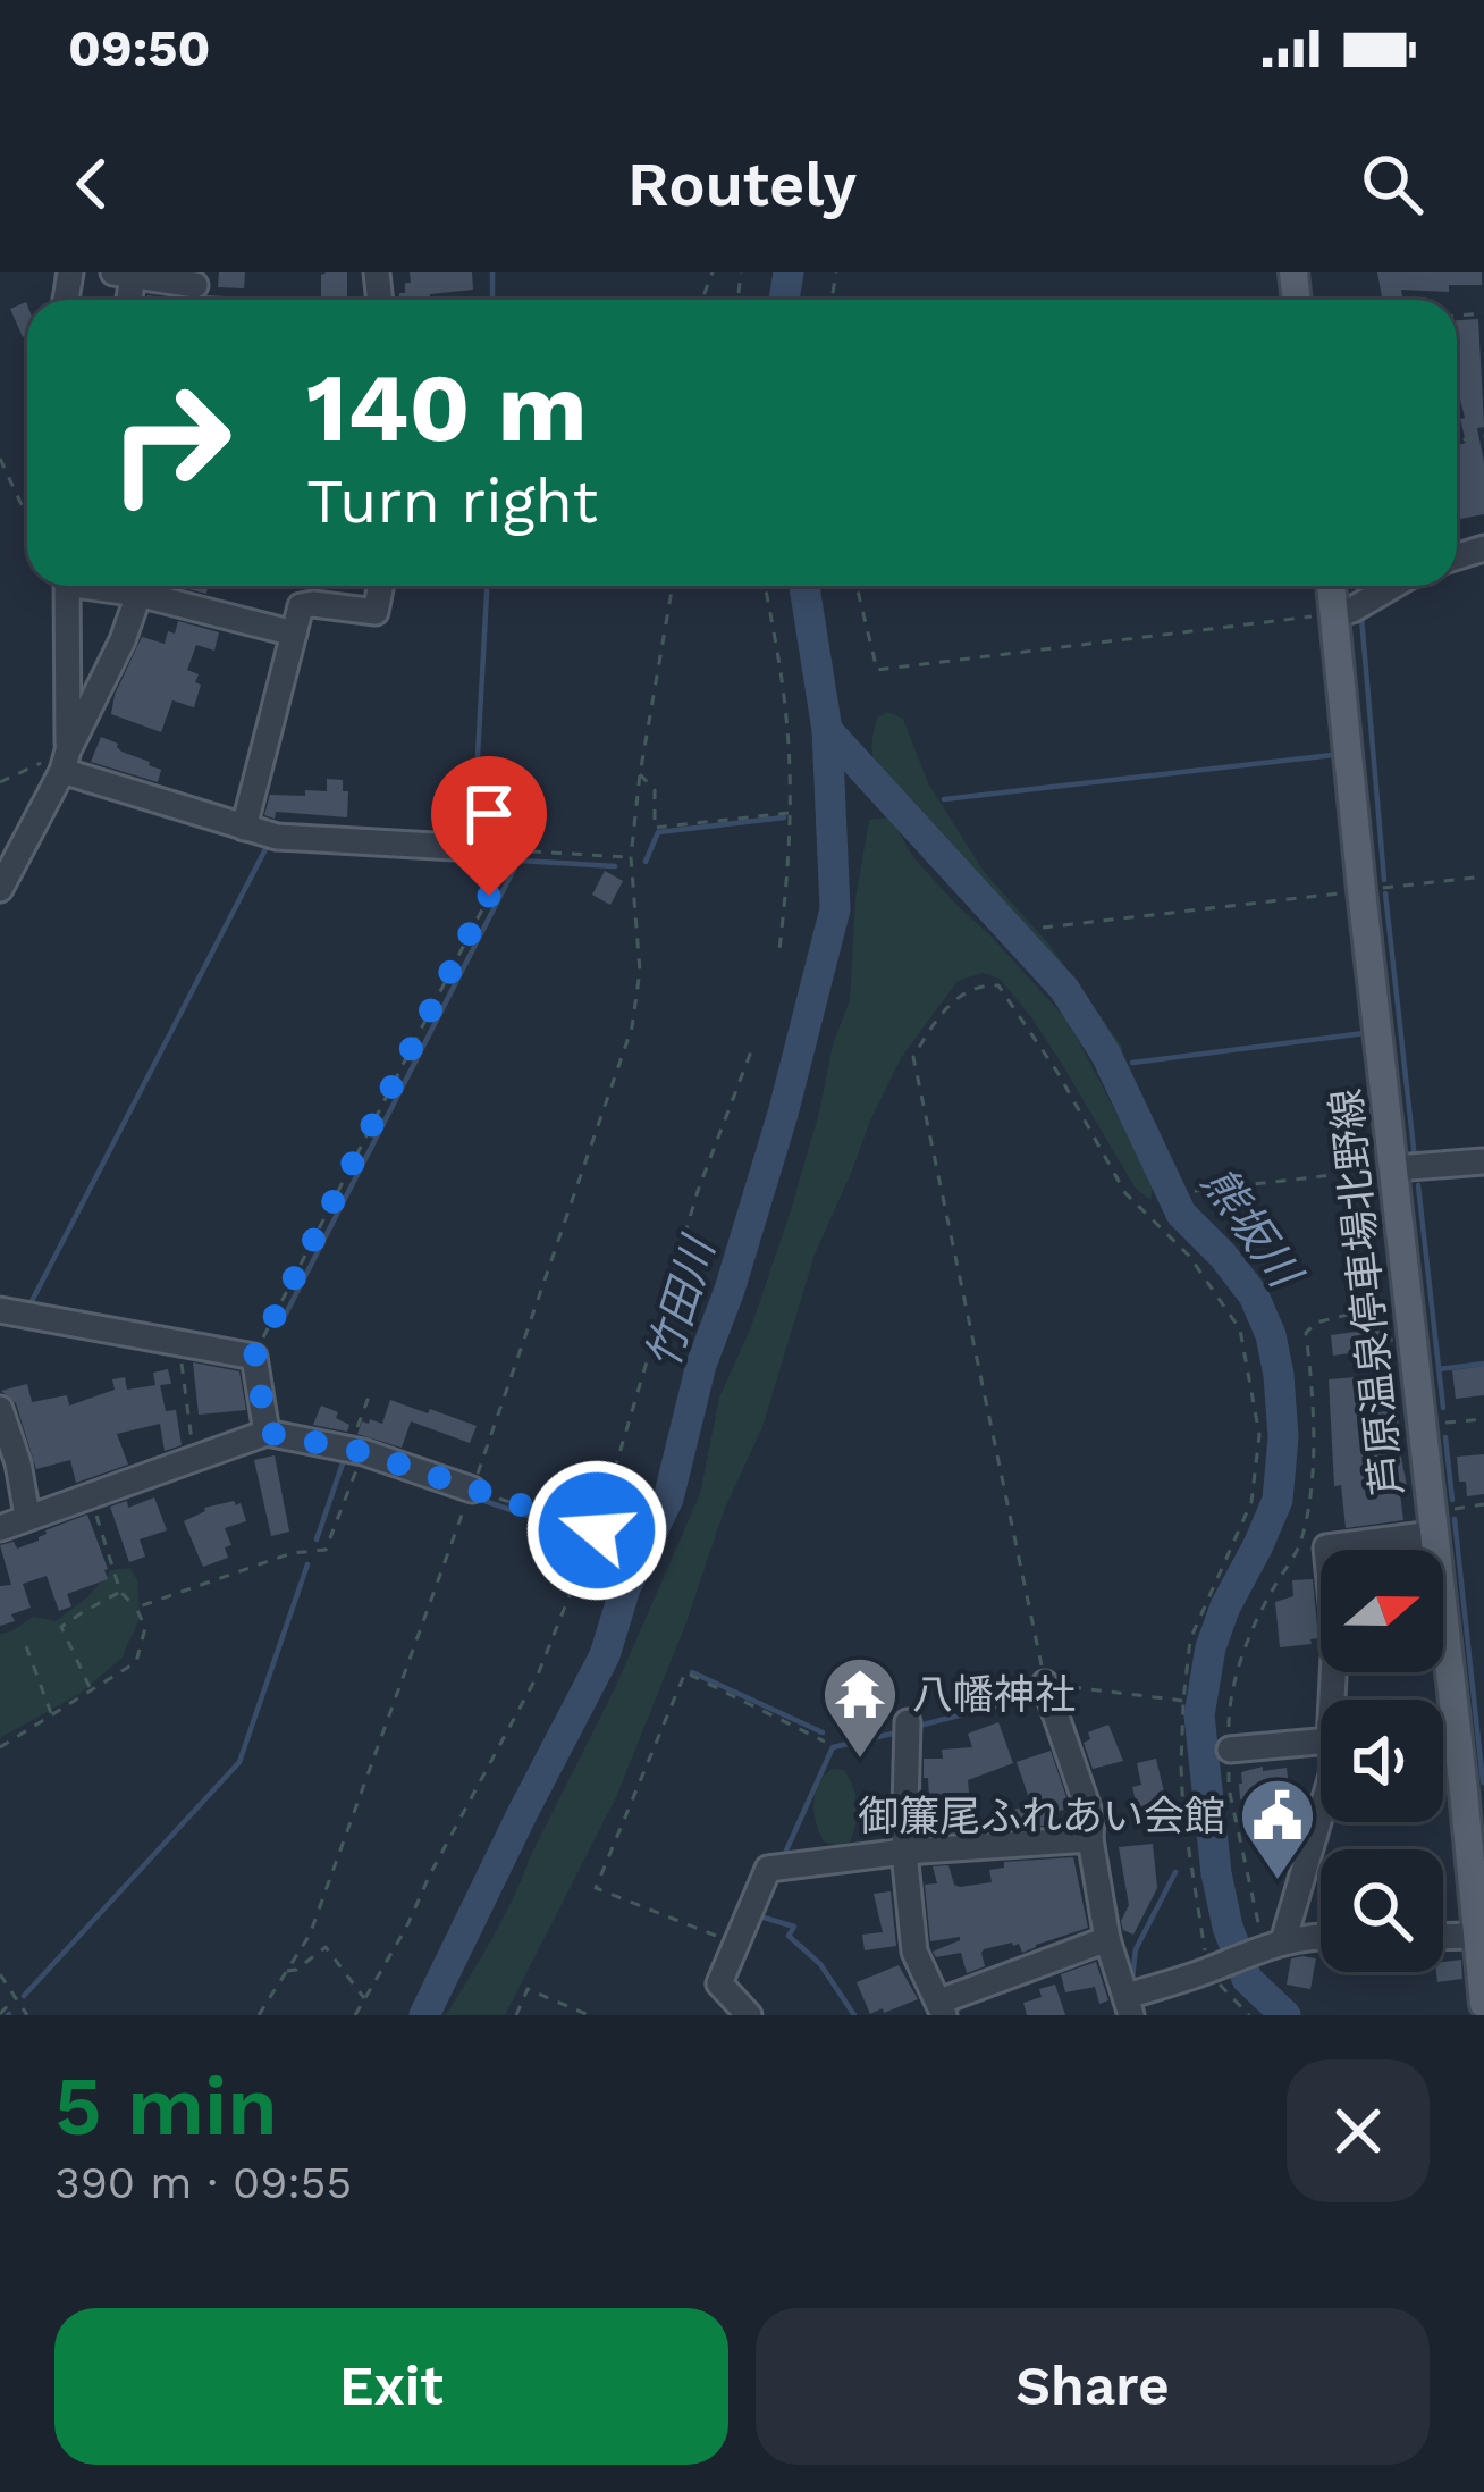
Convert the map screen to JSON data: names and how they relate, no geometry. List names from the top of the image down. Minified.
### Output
{"streets":{"main road":["芦原温泉停車場北野線"]},"water":["熊坂川","竹田川"],"places":{"temple":["八幡神社"],"public building":["御簾尾ふれあい会館"]},"north":"right","page":{"status":"09:50","header":"Routely","turn":["140 m","Turn right"],"heading":["5 min","390 m · 09:55"],"buttons":["Exit","Share"]}}
